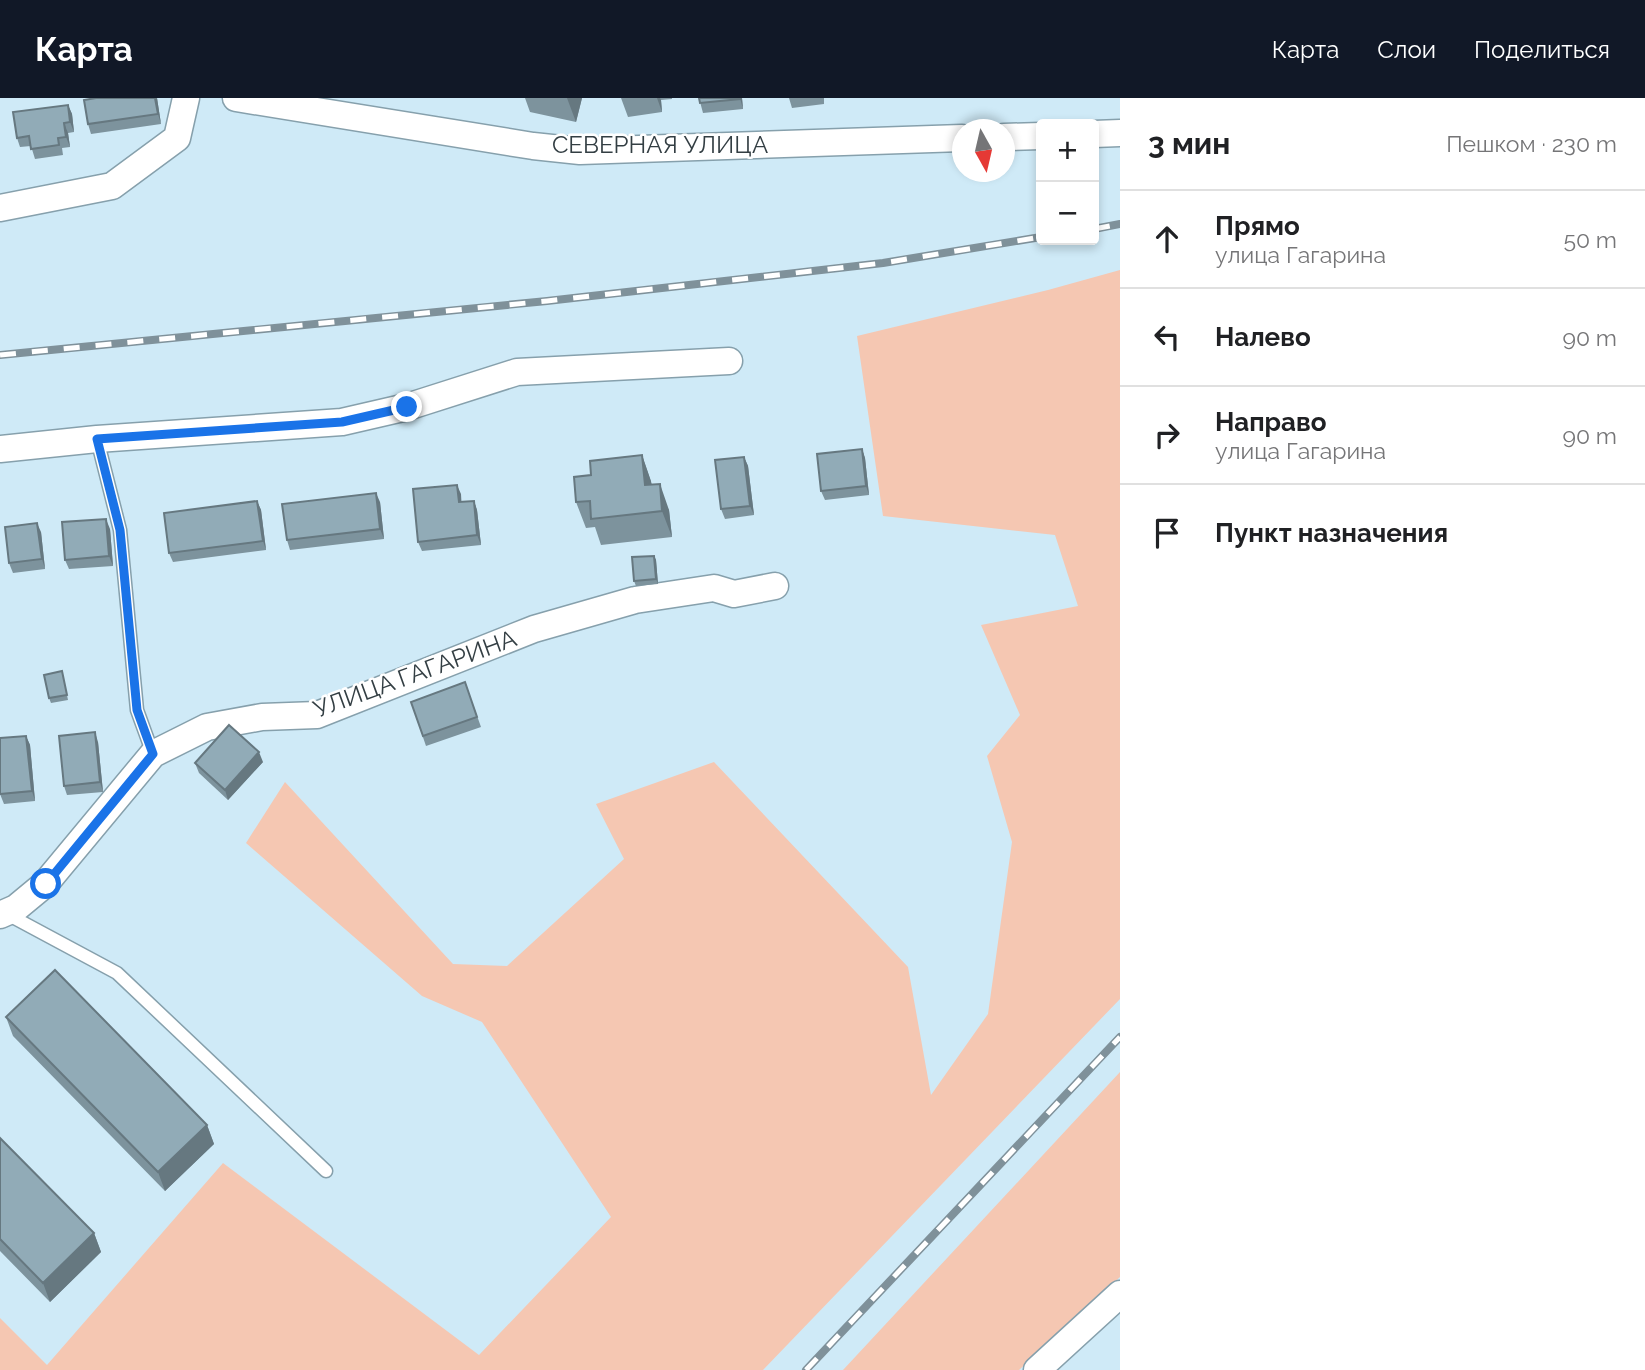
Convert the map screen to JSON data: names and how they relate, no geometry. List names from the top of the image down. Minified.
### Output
{"streets":{"street":["СЕВЕРНАЯ УЛИЦА","УЛИЦА ГАГАРИНА"]},"north":"bottom","page":{"header":"Карта","nav":["Карта","Слои","Поделиться"],"heading":["3 мин","Пешком · 230 m"],"map_buttons":["+","−"],"list":[["Прямо","улица Гагарина","50 m"],["Налево","90 m"],["Направо","улица Гагарина","90 m"],"Пункт назначения"]}}
